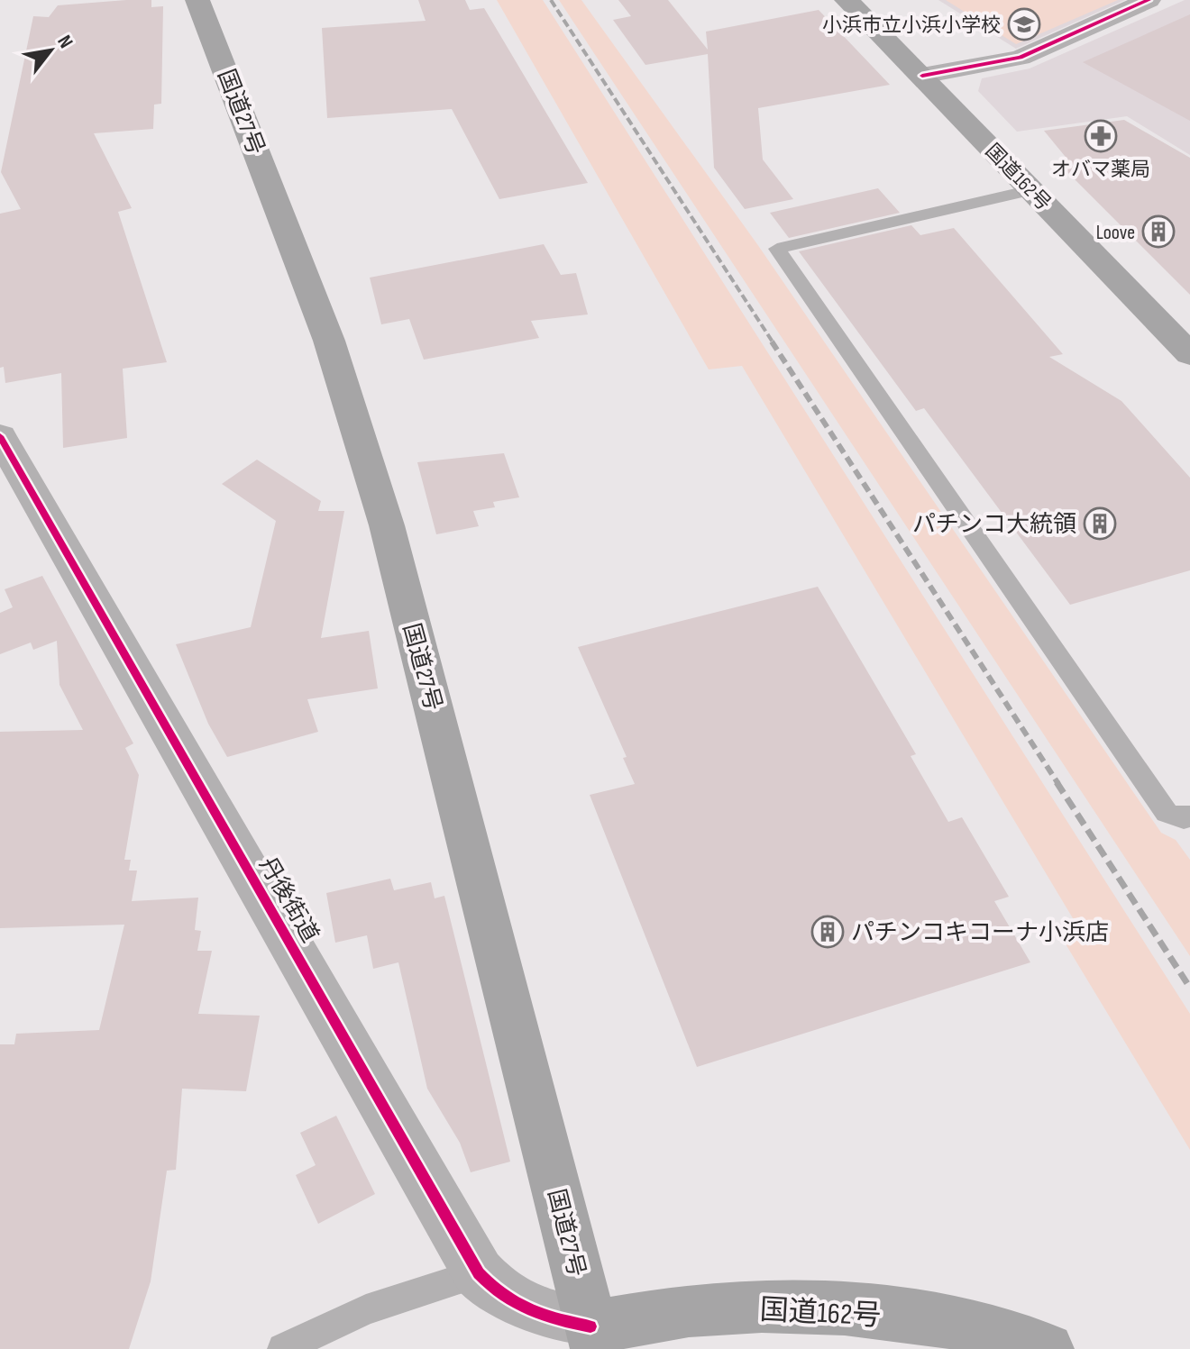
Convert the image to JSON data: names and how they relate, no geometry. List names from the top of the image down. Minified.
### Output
{"streets":{"highway":["国道27号","国道162号"],"street":["丹後街道"]},"crossings":[["国道27号","国道162号"],["国道27号","丹後街道"],["国道162号","丹後街道"]],"places":{"school or university":["小浜市立小浜小学校"],"pharmacy":["オバマ薬局"],"building":["Loove","パチンコ大統領","パチンコキコーナ小浜店"]},"north":"top right"}
